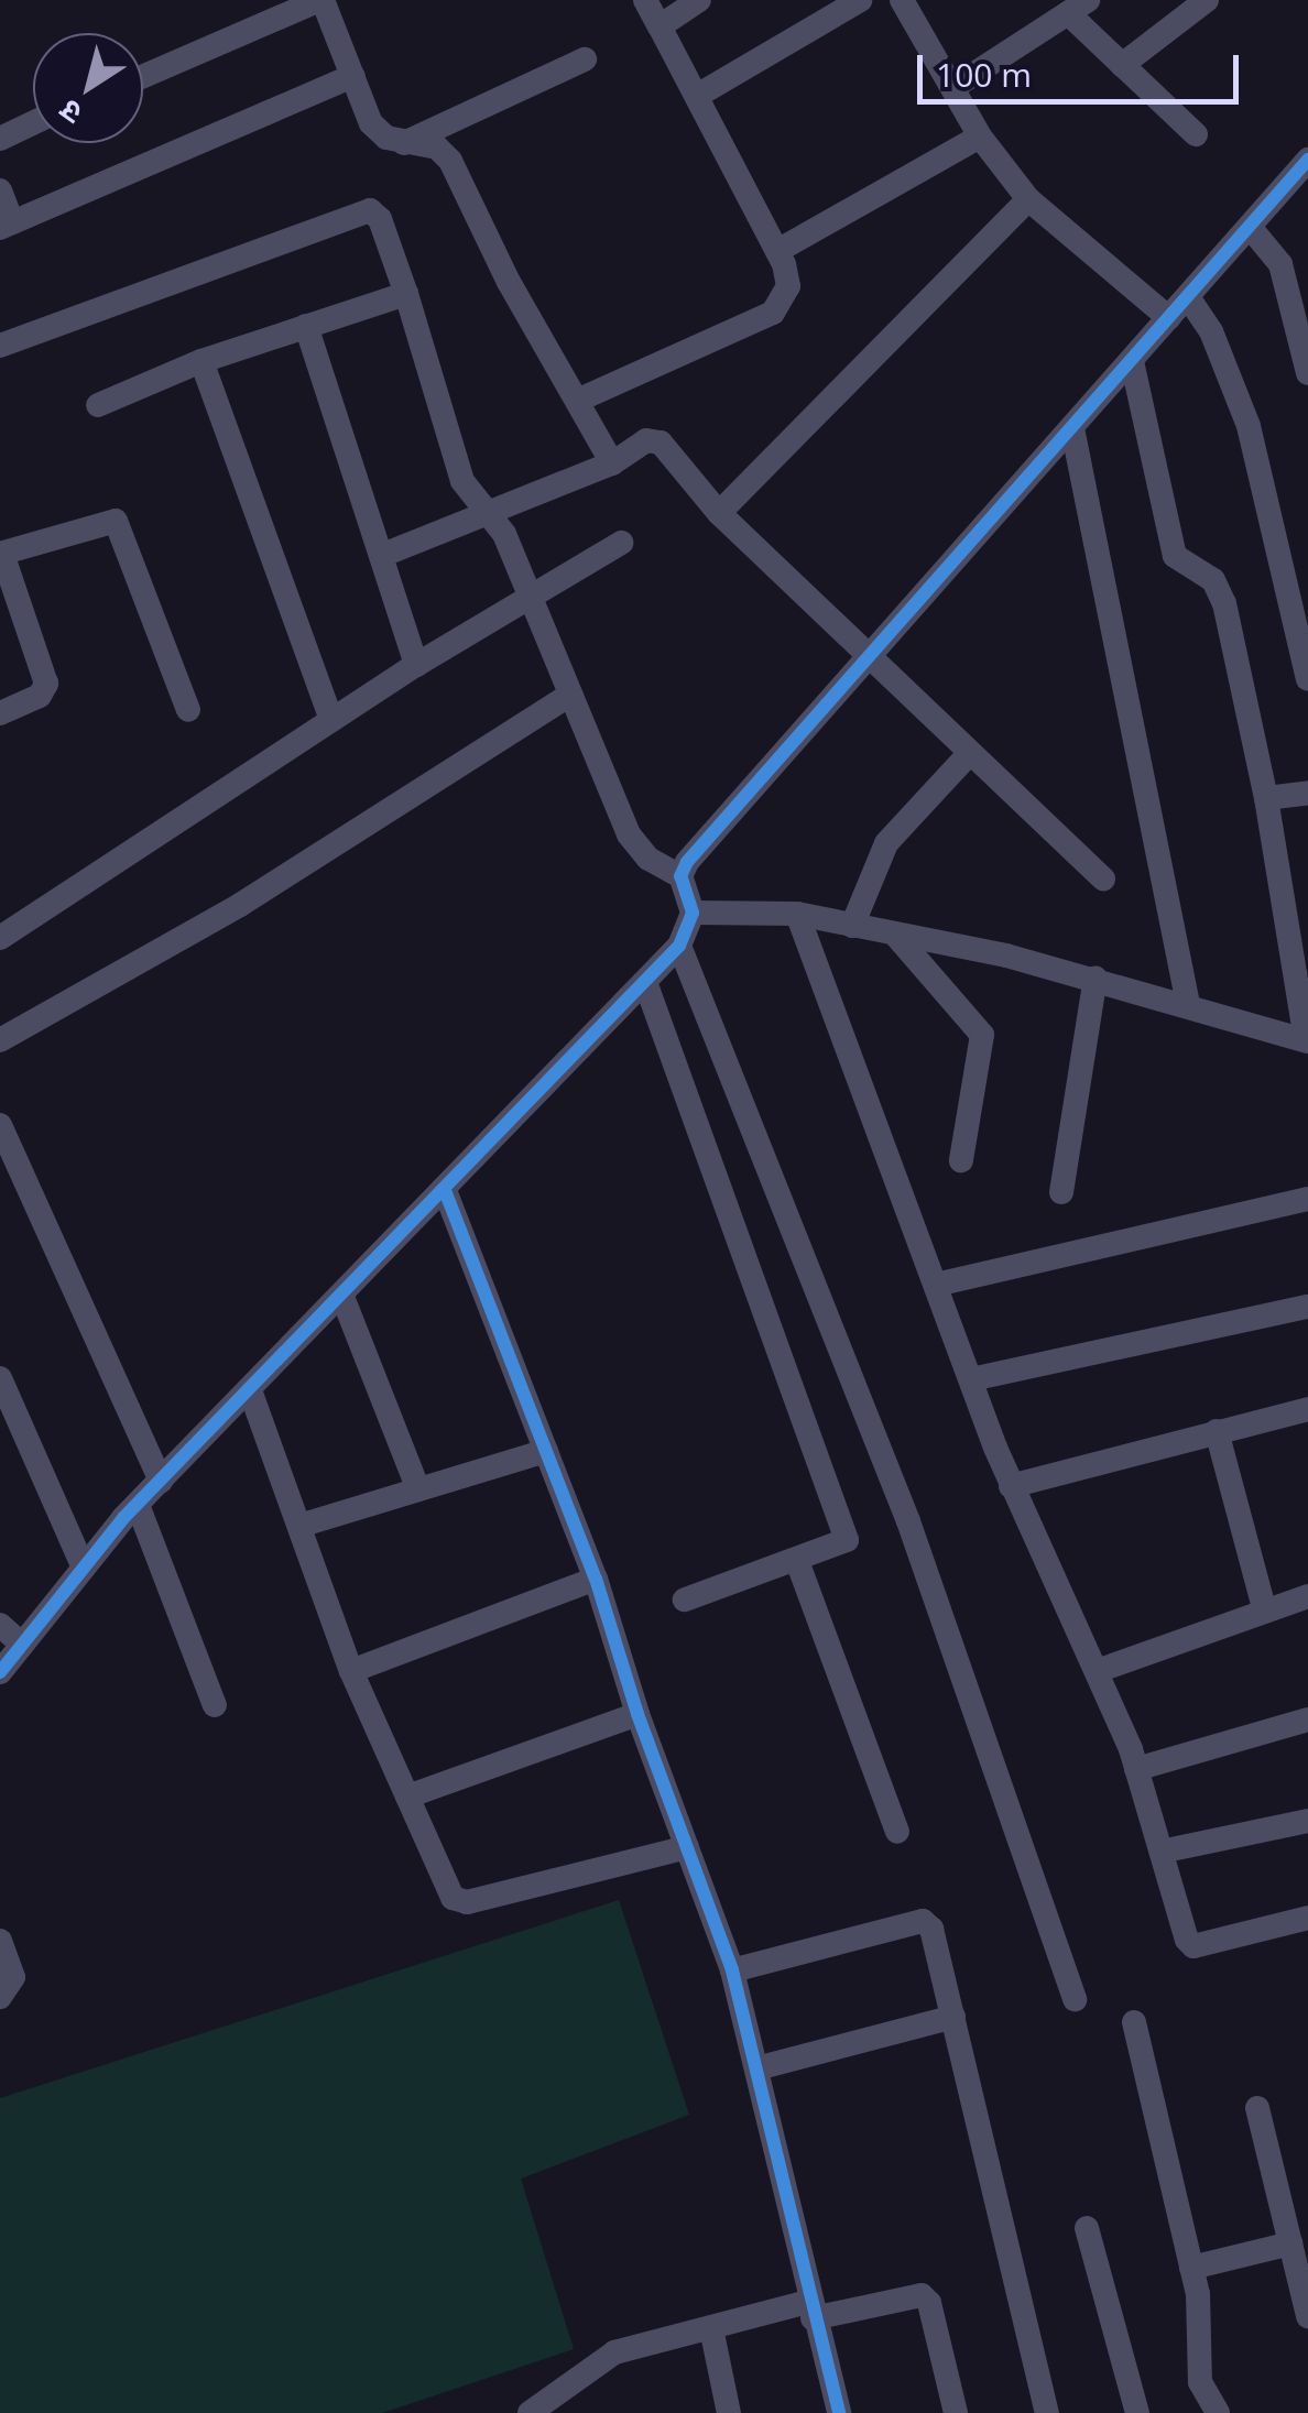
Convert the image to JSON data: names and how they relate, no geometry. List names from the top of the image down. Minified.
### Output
{"scale_bar":"100 m","north":"bottom left"}
